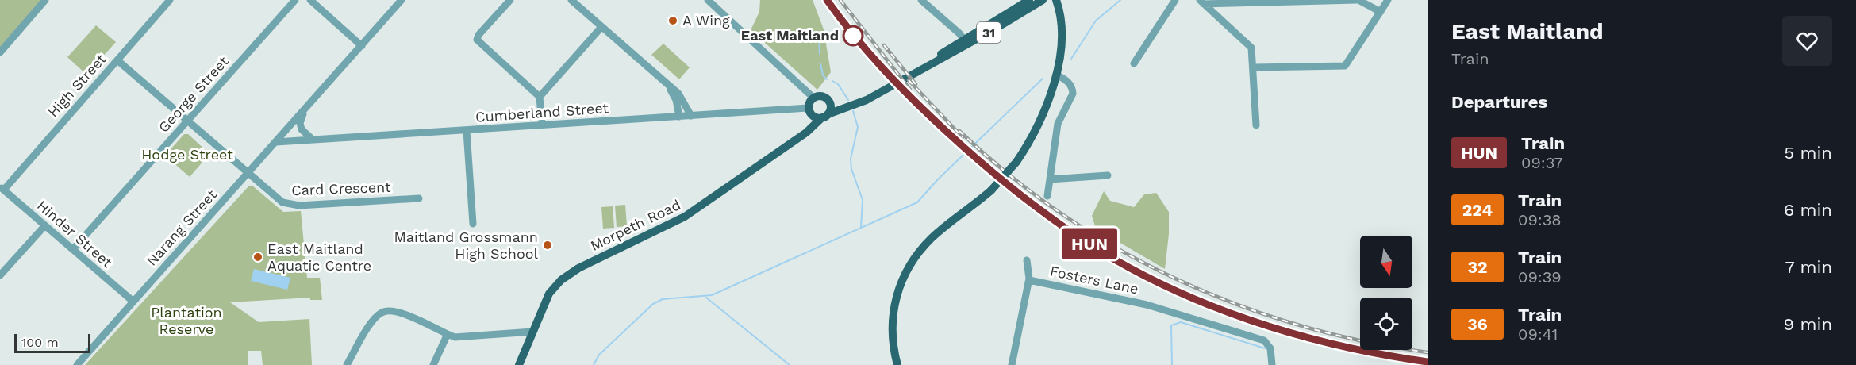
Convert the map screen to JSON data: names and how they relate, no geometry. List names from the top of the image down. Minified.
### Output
{"streets":{"main road":["31","Morpeth Road"],"street":["High Street","George Street","Cumberland Street","Card Crescent","Narang Street","Hinder Street","Fosters Lane"]},"crossings":[["31","Cumberland Street"],["31","Morpeth Road"],["High Street","Hinder Street"],["George Street","Hinder Street"],["Cumberland Street","Morpeth Road"],["Cumberland Street","Narang Street"],["Card Crescent","Narang Street"],["Narang Street","Hinder Street"]],"parks":["Hodge Street","Plantation Reserve"],"places":["A Wing","East Maitland","Maitland Grossmann High School","East Maitland Aquatic Centre"],"scale_bar":"100 m","north":"bottom","page":{"on_map":"HUN","heading":[["East Maitland","Train"],"Departures"],"list":[{"mark":"HUN","name":"Train","note":"09:37","value":"5 min"},{"mark":"224","name":"Train","note":"09:38","value":"6 min"},{"mark":"32","name":"Train","note":"09:39","value":"7 min"},{"mark":"36","name":"Train","note":"09:41","value":"9 min"}],"scale":"100 m"}}
